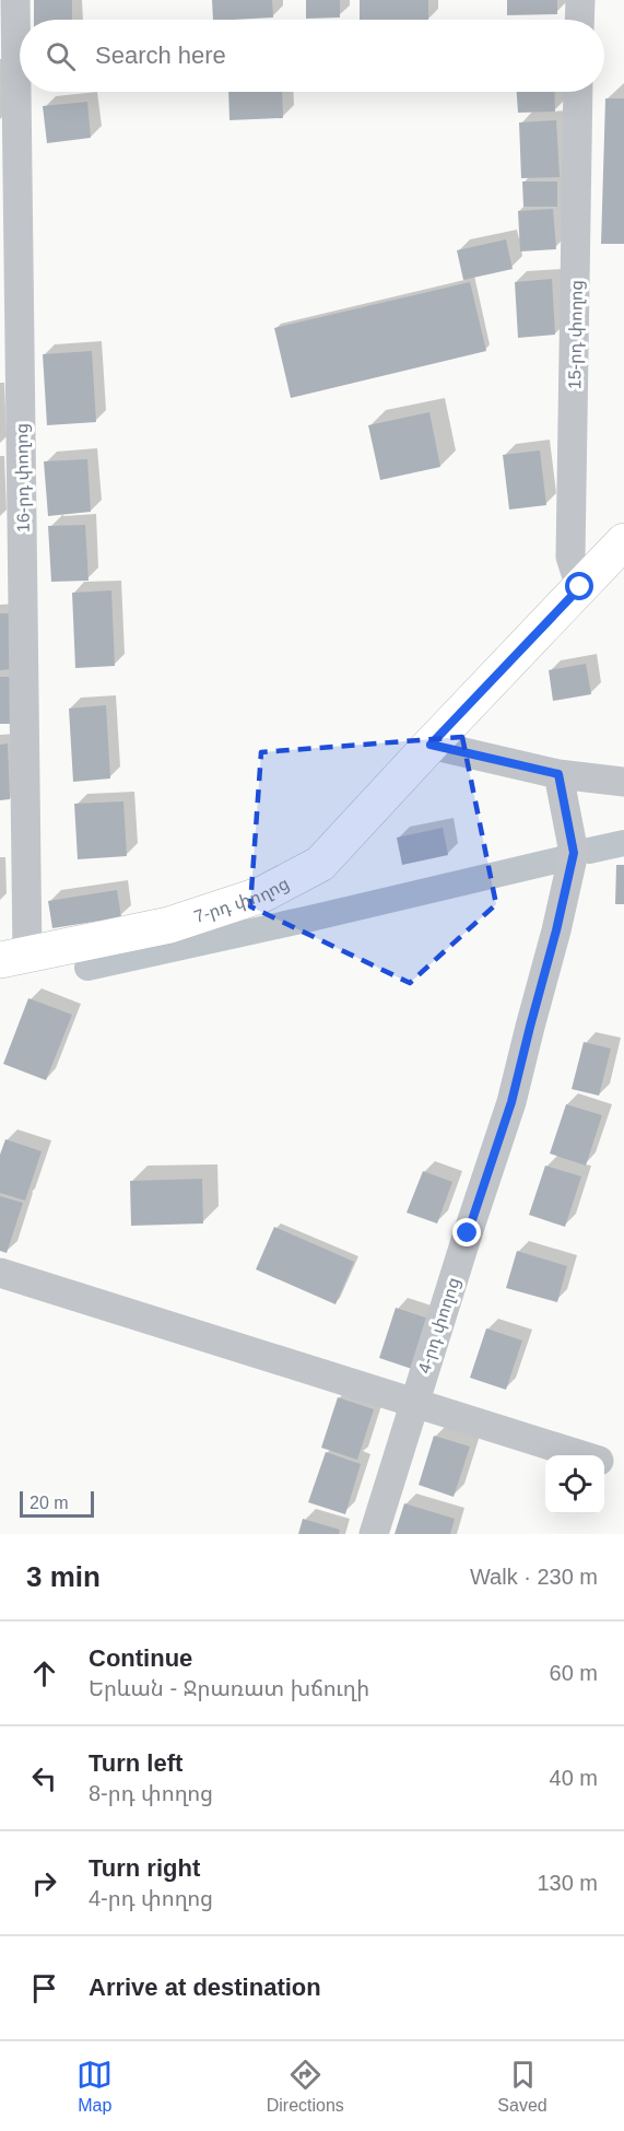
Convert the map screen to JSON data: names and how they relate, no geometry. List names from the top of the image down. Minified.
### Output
{"streets":{"main road":["7-րդ փողոց"],"street":["15-րդ փողոց","16-րդ փողոց","4-րդ փողոց"]},"crossings":[["15-րդ փողոց","7-րդ փողոց"],["16-րդ փողոց","7-րդ փողոց"]],"scale_bar":"20 m","page":{"search":"Search here","scale":"20 m","heading":["3 min","Walk · 230 m"],"list":[["Continue","Երևան - Ջրառատ խճուղի","60 m"],["Turn left","8-րդ փողոց","40 m"],["Turn right","4-րդ փողոց","130 m"],"Arrive at destination"],"nav":["Map","Directions","Saved"]}}
